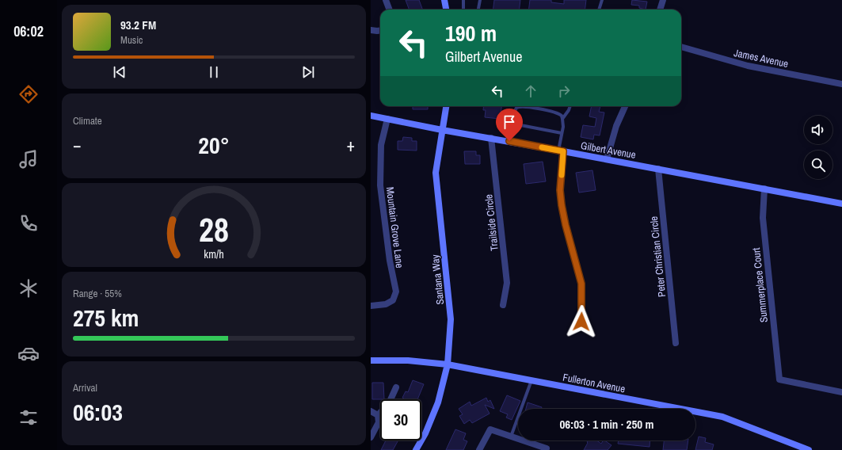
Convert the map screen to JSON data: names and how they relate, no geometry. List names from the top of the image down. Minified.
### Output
{"streets":{"street":["James Avenue","Gilbert Avenue","Trailside Circle","Mountain Grove Lane","Peter Christian Circle","Santana Way","Summerplace Court","Fullerton Avenue"]},"crossings":[["Gilbert Avenue","Trailside Circle"],["Gilbert Avenue","Mountain Grove Lane"],["Gilbert Avenue","Peter Christian Circle"],["Gilbert Avenue","Santana Way"],["Gilbert Avenue","Summerplace Court"],["Santana Way","Fullerton Avenue"]],"page":{"tabs":"06:02","turn":["190 m","Gilbert Avenue"],"song":["93.2 FM","Music"],"tile":["Climate",["Range · 55%","275 km"],["Arrival","06:03"]],"heat":["−","20°","+"],"limit":"30","trip":"06:03 · 1 min · 250 m","gauge":["28","km/h"]}}
